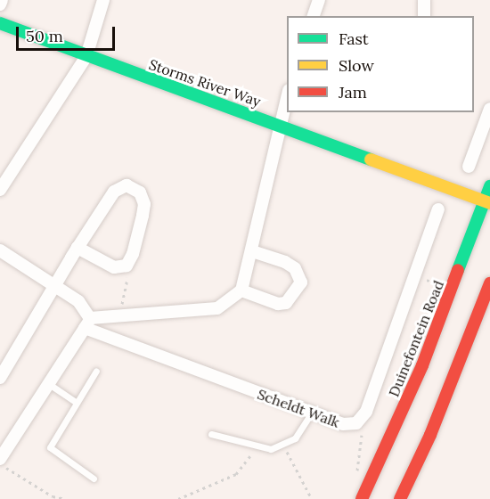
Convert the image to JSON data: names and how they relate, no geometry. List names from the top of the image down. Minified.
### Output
{"streets":{"main road":["Storms River Way","Duinefontein Road"],"street":["Scheldt Walk"]},"crossings":[["Storms River Way","Duinefontein Road"]],"legend":["Fast","Slow","Jam"],"scale_bar":"50 m"}
